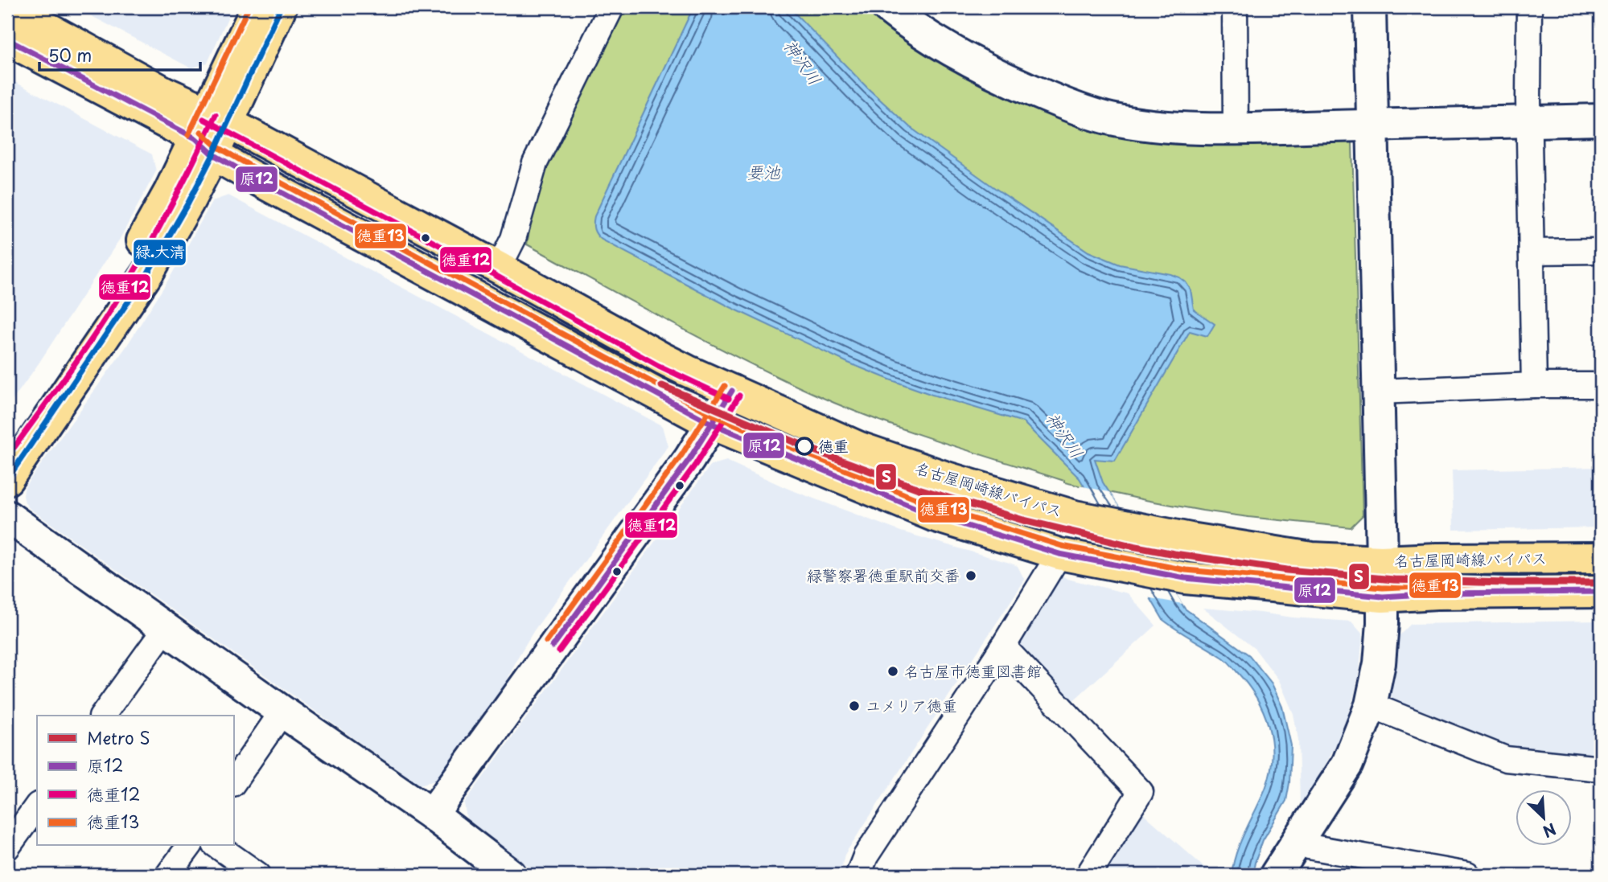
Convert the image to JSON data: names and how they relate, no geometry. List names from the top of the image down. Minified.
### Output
{"streets":{"main road":["名古屋岡崎線バイパス"]},"water":["神沢川","要池"],"places":["徳重","緑警察署徳重駅前交番","名古屋市徳重図書館","ユメリア徳重"],"lines":["transit line 徳重13","transit line 緑.大清","transit line 原12","transit line 徳重12","metro line S"],"legend":["Metro S","原12","徳重12","徳重13"],"scale_bar":"50 m","north":"bottom right"}
